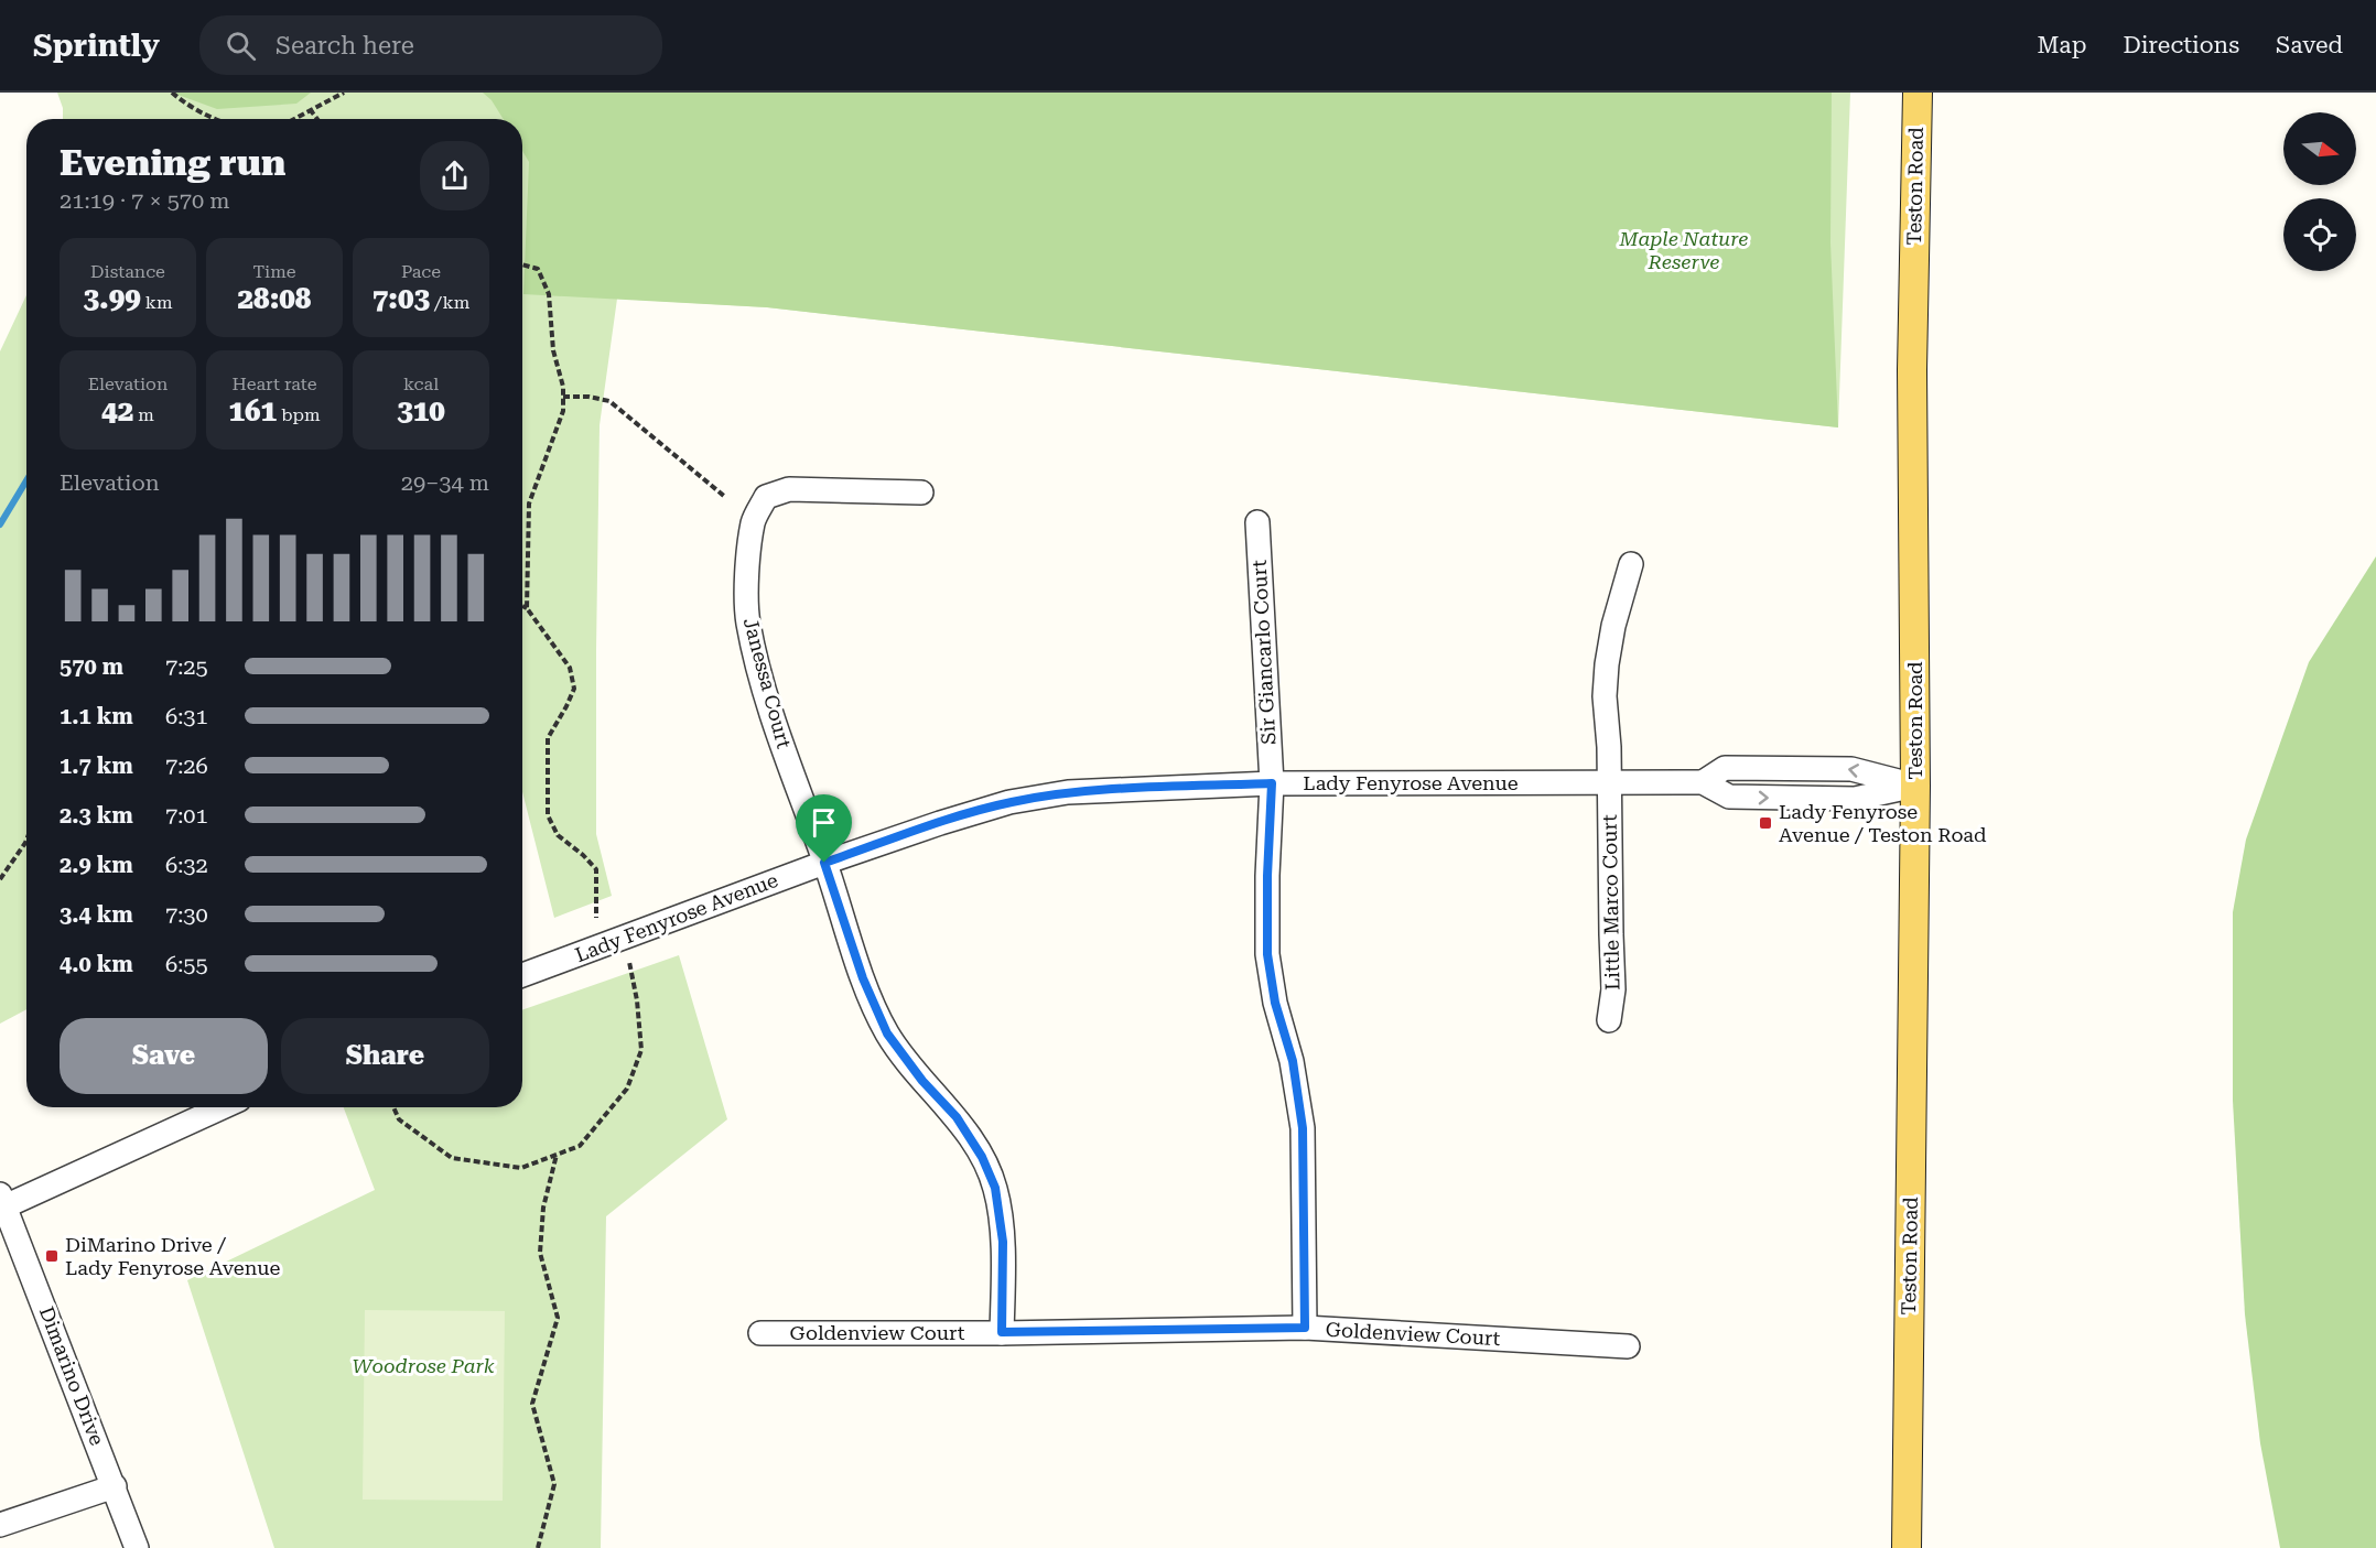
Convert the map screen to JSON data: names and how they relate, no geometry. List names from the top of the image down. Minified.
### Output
{"streets":{"main road":["Teston Road"],"street":["Sir Giancarlo Court","Janessa Court","Lady Fenyrose Avenue","Little Marco Court","Goldenview Court","Dimarino Drive"]},"crossings":[["Teston Road","Lady Fenyrose Avenue"],["Sir Giancarlo Court","Lady Fenyrose Avenue"],["Sir Giancarlo Court","Goldenview Court"],["Janessa Court","Lady Fenyrose Avenue"],["Janessa Court","Goldenview Court"],["Lady Fenyrose Avenue","Little Marco Court"]],"parks":["Maple Nature Reserve","Woodrose Park"],"places":{"transit":["Lady Fenyrose Avenue / Teston Road","DiMarino Drive / Lady Fenyrose Avenue"]},"north":"right","page":{"header":"Sprintly","search":"Search here","nav":["Map","Directions","Saved"],"heading":["Evening run","21:19 · 7 × 570 m"],"stats":[["Distance","3.99 km"],["Time","28:08"],["Pace","7:03 /km"],["Elevation","42 m"],["Heart rate","161 bpm"],["kcal","310"]],"chart":["Elevation","29–34 m"],"list":[{"name":"570 m","note":"7:25"},{"name":"1.1 km","note":"6:31"},{"name":"1.7 km","note":"7:26"},{"name":"2.3 km","note":"7:01"},{"name":"2.9 km","note":"6:32"},{"name":"3.4 km","note":"7:30"},{"name":"4.0 km","note":"6:55"}],"buttons":["Save","Share"]}}
